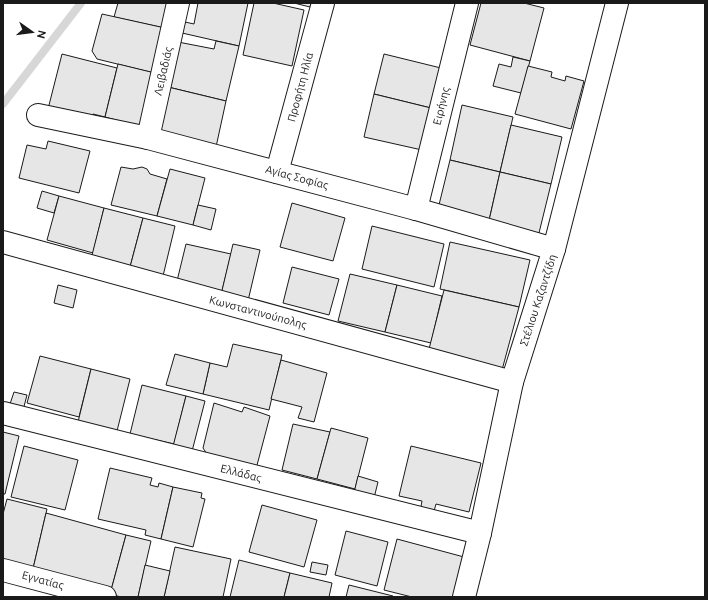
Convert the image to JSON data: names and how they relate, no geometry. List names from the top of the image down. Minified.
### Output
{"streets":{"street":["Λειβαδιάς","Προφήτη Ηλία","Ειρήνης","Αγίας Σοφίας","Στέλιου Καζαντζίδη","Κωνσταντινούπολης","Ελλάδας","Εγνατίας"]},"crossings":[["Λειβαδιάς","Αγίας Σοφίας"],["Προφήτη Ηλία","Αγίας Σοφίας"],["Ειρήνης","Αγίας Σοφίας"],["Αγίας Σοφίας","Στέλιου Καζαντζίδη"],["Στέλιου Καζαντζίδη","Κωνσταντινούπολης"],["Στέλιου Καζαντζίδη","Ελλάδας"]],"north":"right"}
